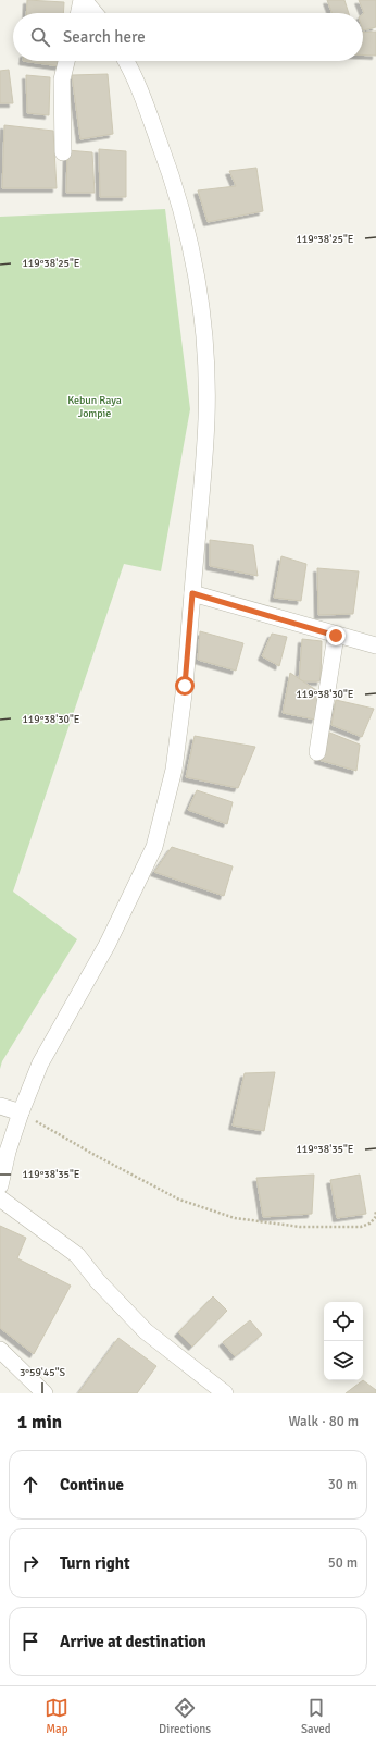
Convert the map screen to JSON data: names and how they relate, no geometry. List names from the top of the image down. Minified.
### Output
{"parks":["Kebun Raya Jompie"],"page":{"search":"Search here","heading":["1 min","Walk · 80 m"],"list":[["Continue","30 m"],["Turn right","50 m"],"Arrive at destination"],"nav":["Map","Directions","Saved"]},"coordinates":["119°38'25\"E","119°38'30\"E","119°38'35\"E","3°59'45\"S"]}
